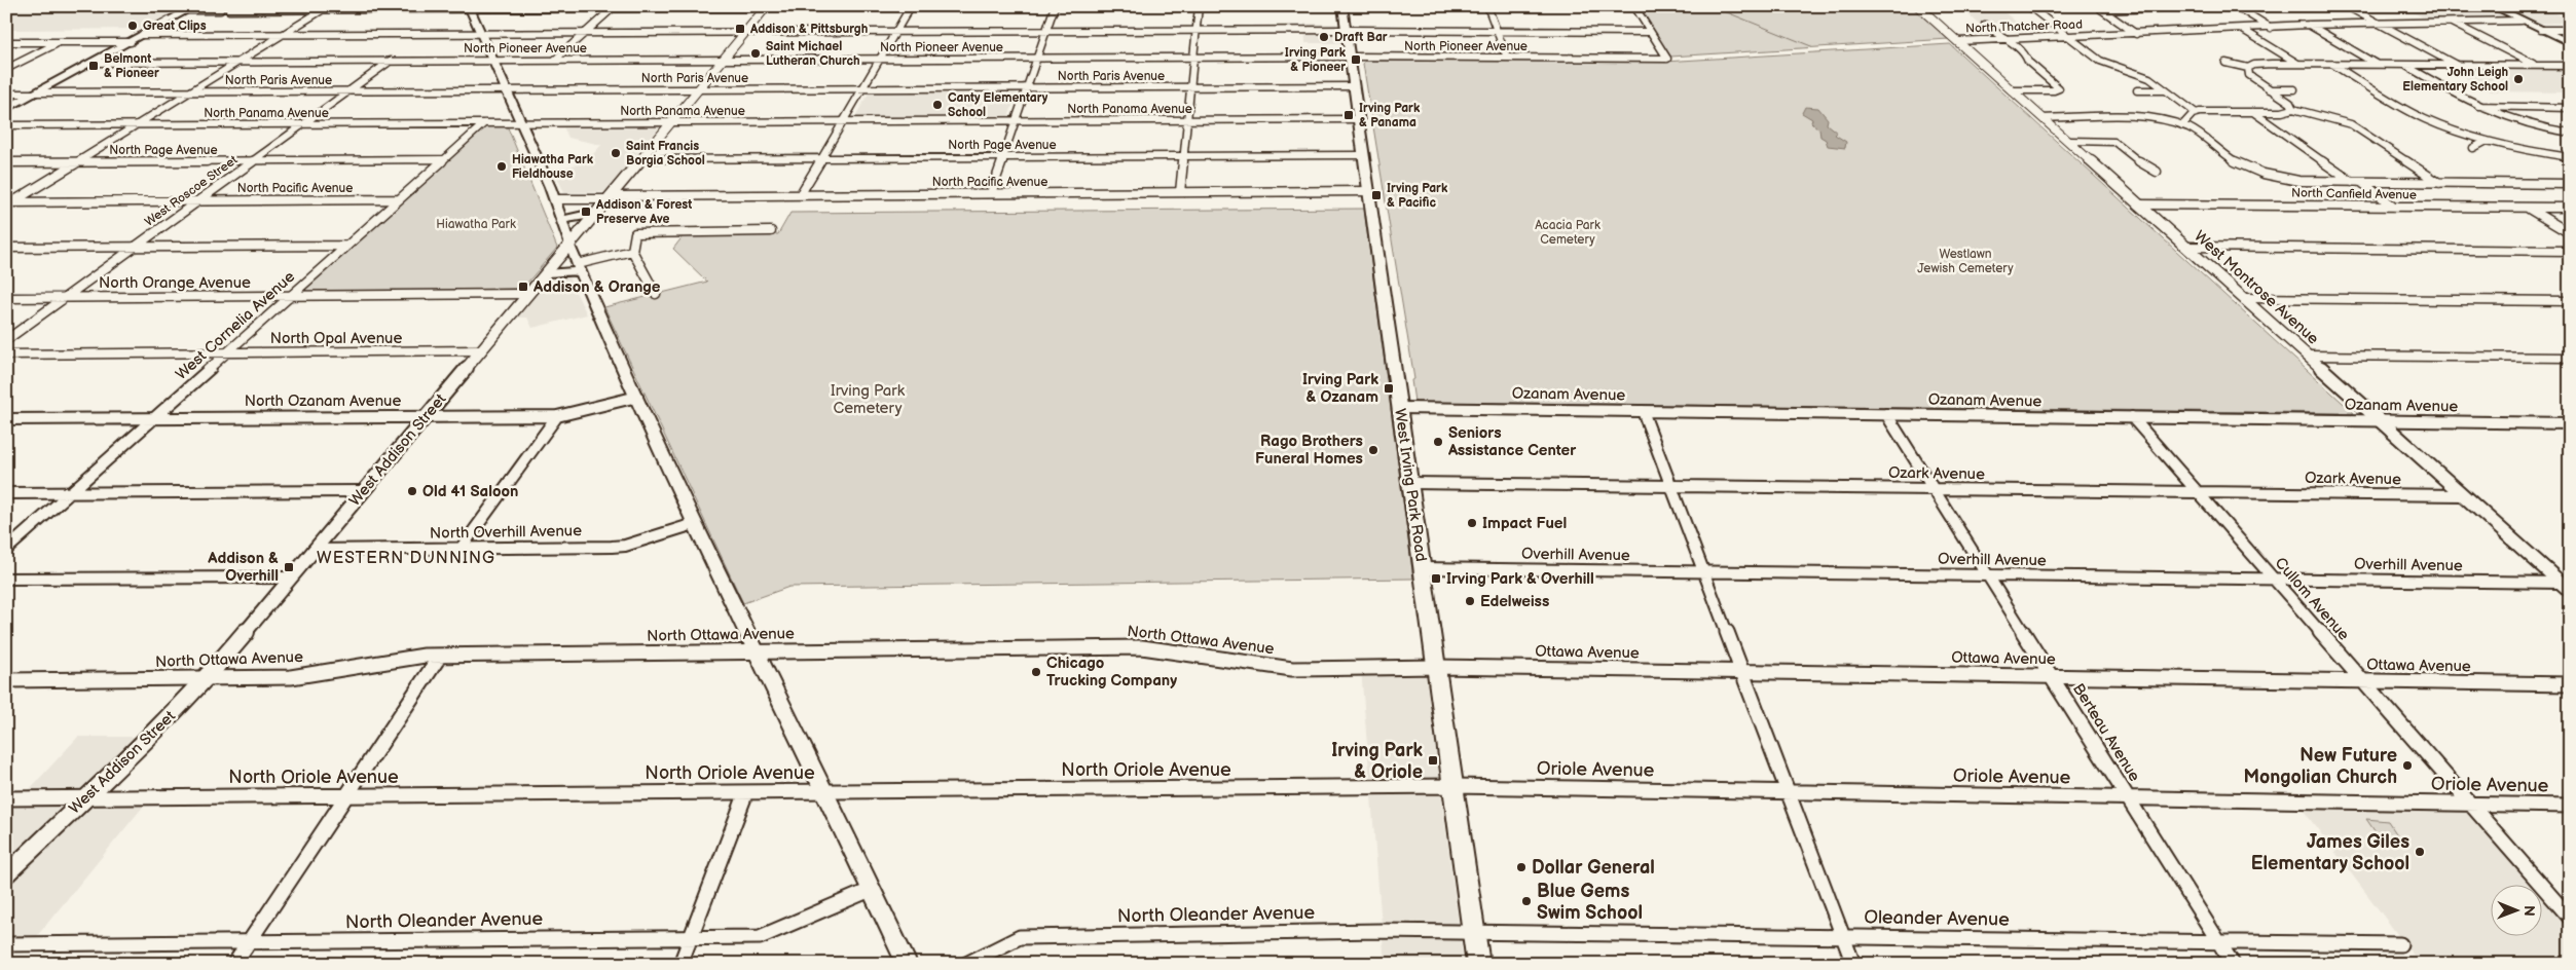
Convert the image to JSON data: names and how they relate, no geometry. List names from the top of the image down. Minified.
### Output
{"streets":{"main road":["West Irving Park Road"],"street":["North Thatcher Road","North Pioneer Avenue","North Paris Avenue","North Panama Avenue","North Page Avenue","North Pacific Avenue","West Roscoe Street","North Canfield Avenue","North Orange Avenue","West Montrose Avenue","West Cornelia Avenue","North Opal Avenue","Ozanam Avenue","North Ozanam Avenue","West Addison Street","Ozark Avenue","North Overhill Avenue","Overhill Avenue","Cullom Avenue","North Ottawa Avenue","Ottawa Avenue","Berteau Avenue","North Oriole Avenue","Oriole Avenue","North Oleander Avenue","Oleander Avenue"]},"crossings":[["North Thatcher Road","West Montrose Avenue"],["North Pioneer Avenue","West Roscoe Street"],["North Pioneer Avenue","West Addison Street"],["North Pioneer Avenue","West Irving Park Road"],["North Paris Avenue","West Roscoe Street"],["North Paris Avenue","West Addison Street"],["North Paris Avenue","West Irving Park Road"],["North Panama Avenue","West Roscoe Street"],["North Panama Avenue","West Cornelia Avenue"],["North Panama Avenue","West Addison Street"],["North Panama Avenue","West Irving Park Road"],["North Page Avenue","West Roscoe Street"],["North Page Avenue","West Cornelia Avenue"],["North Page Avenue","West Addison Street"],["North Page Avenue","West Irving Park Road"],["North Pacific Avenue","West Roscoe Street"],["North Pacific Avenue","West Cornelia Avenue"],["North Pacific Avenue","West Addison Street"],["North Pacific Avenue","West Irving Park Road"],["West Roscoe Street","North Orange Avenue"],["North Canfield Avenue","West Montrose Avenue"],["North Orange Avenue","West Cornelia Avenue"],["North Orange Avenue","West Addison Street"],["West Montrose Avenue","Ozanam Avenue"],["West Montrose Avenue","Ozark Avenue"],["West Montrose Avenue","Overhill Avenue"],["West Cornelia Avenue","North Opal Avenue"],["West Cornelia Avenue","North Ozanam Avenue"],["North Opal Avenue","West Addison Street"],["Ozanam Avenue","West Irving Park Road"],["Ozanam Avenue","Cullom Avenue"],["Ozanam Avenue","Berteau Avenue"],["North Ozanam Avenue","West Addison Street"],["West Addison Street","North Overhill Avenue"],["West Addison Street","North Ottawa Avenue"],["West Addison Street","North Oriole Avenue"],["Ozark Avenue","West Irving Park Road"],["Ozark Avenue","Cullom Avenue"],["Ozark Avenue","Berteau Avenue"],["West Irving Park Road","Overhill Avenue"],["West Irving Park Road","North Ottawa Avenue"],["West Irving Park Road","Ottawa Avenue"],["West Irving Park Road","North Oriole Avenue"],["West Irving Park Road","Oriole Avenue"],["West Irving Park Road","North Oleander Avenue"],["West Irving Park Road","Oleander Avenue"],["Overhill Avenue","Cullom Avenue"],["Overhill Avenue","Berteau Avenue"],["Cullom Avenue","Ottawa Avenue"],["Cullom Avenue","Oriole Avenue"],["North Ottawa Avenue","Ottawa Avenue"],["Ottawa Avenue","Berteau Avenue"],["Berteau Avenue","Oriole Avenue"],["Berteau Avenue","Oleander Avenue"],["North Oriole Avenue","Oriole Avenue"],["North Oleander Avenue","Oleander Avenue"]],"districts":["WESTERN DUNNING"],"parks":["Hiawatha Park","Acacia Park Cemetery","Westlawn Jewish Cemetery","Irving Park Cemetery"],"places":{"other":["Great Clips","Draft Bar","Saint Michael Lutheran Church","John Leigh Elementary School","Canty Elementary School","Saint Francis Borgia School","Hiawatha Park Fieldhouse","Seniors Assistance Center","Rago Brothers Funeral Homes","Old 41 Saloon","Impact Fuel","Edelweiss","Chicago Trucking Company","New Future Mongolian Church","James Giles Elementary School","Dollar General","Blue Gems Swim School"],"transit":["Addison & Pittsburgh","Irving Park & Pioneer","Belmont & Pioneer","Irving Park & Panama","Irving Park & Pacific","Addison & Forest Preserve Ave","Addison & Orange","Irving Park & Ozanam","Addison & Overhill","Irving Park & Overhill","Irving Park & Oriole"]},"north":"right"}
